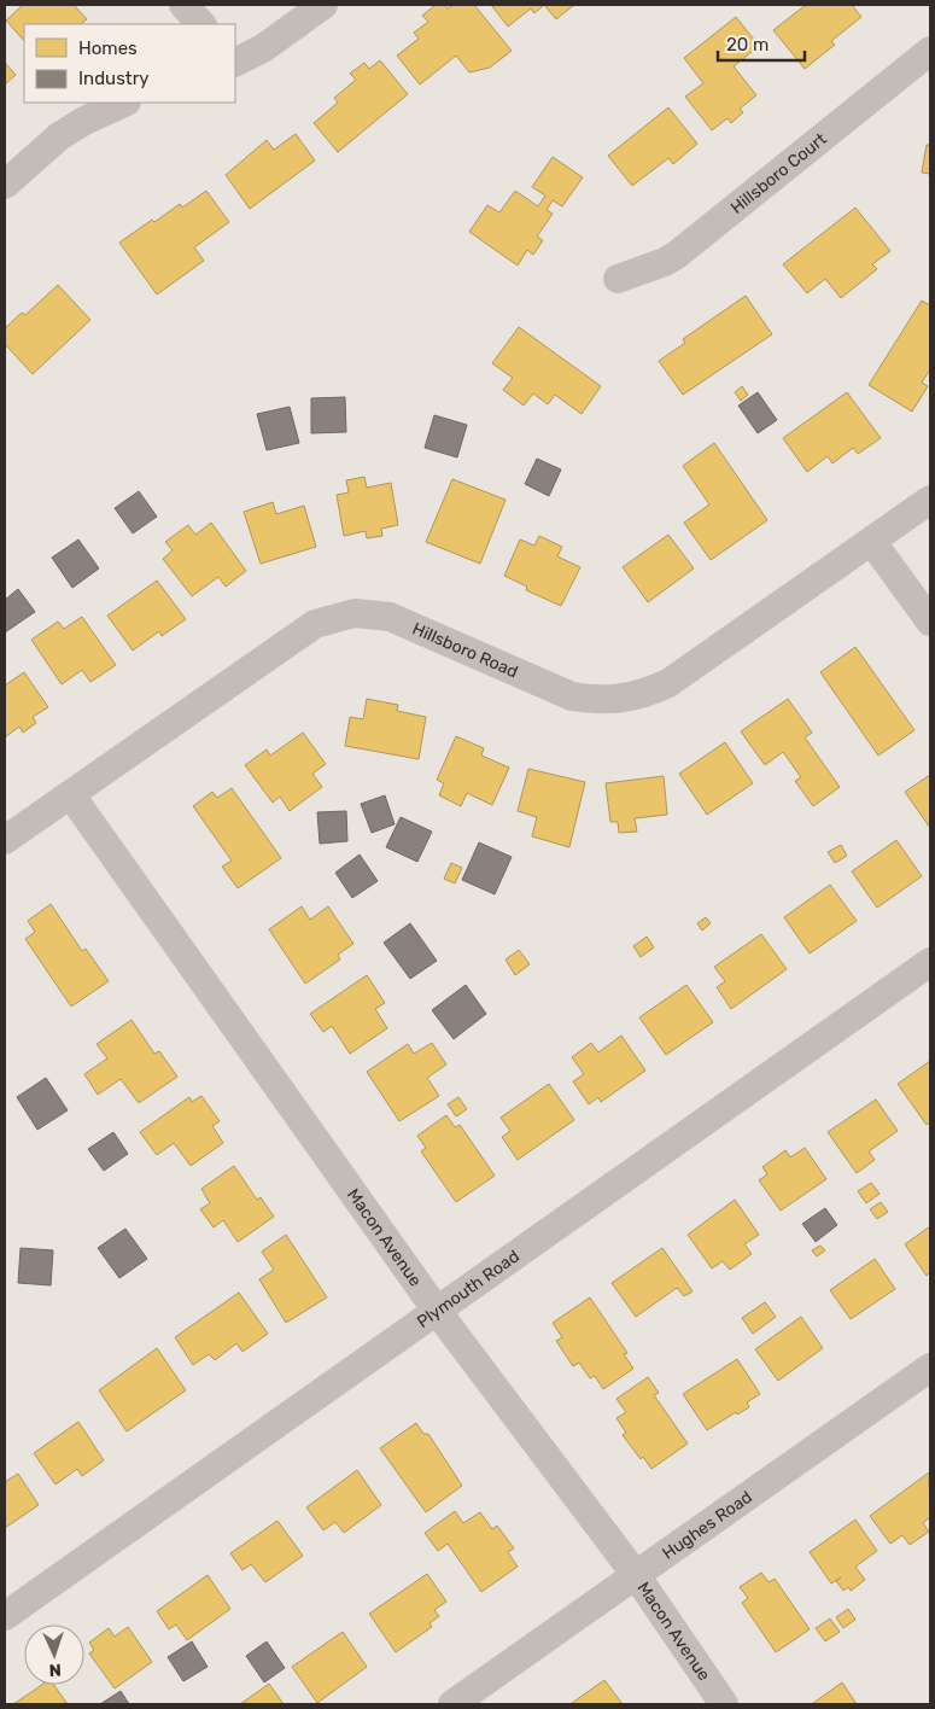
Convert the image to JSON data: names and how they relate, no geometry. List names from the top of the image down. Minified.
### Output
{"streets":{"street":["Hillsboro Court","Hillsboro Road","Macon Avenue","Plymouth Road","Hughes Road"]},"crossings":[["Hillsboro Road","Macon Avenue"],["Macon Avenue","Plymouth Road"],["Macon Avenue","Hughes Road"]],"legend":["Homes","Industry"],"scale_bar":"20 m","north":"bottom"}
